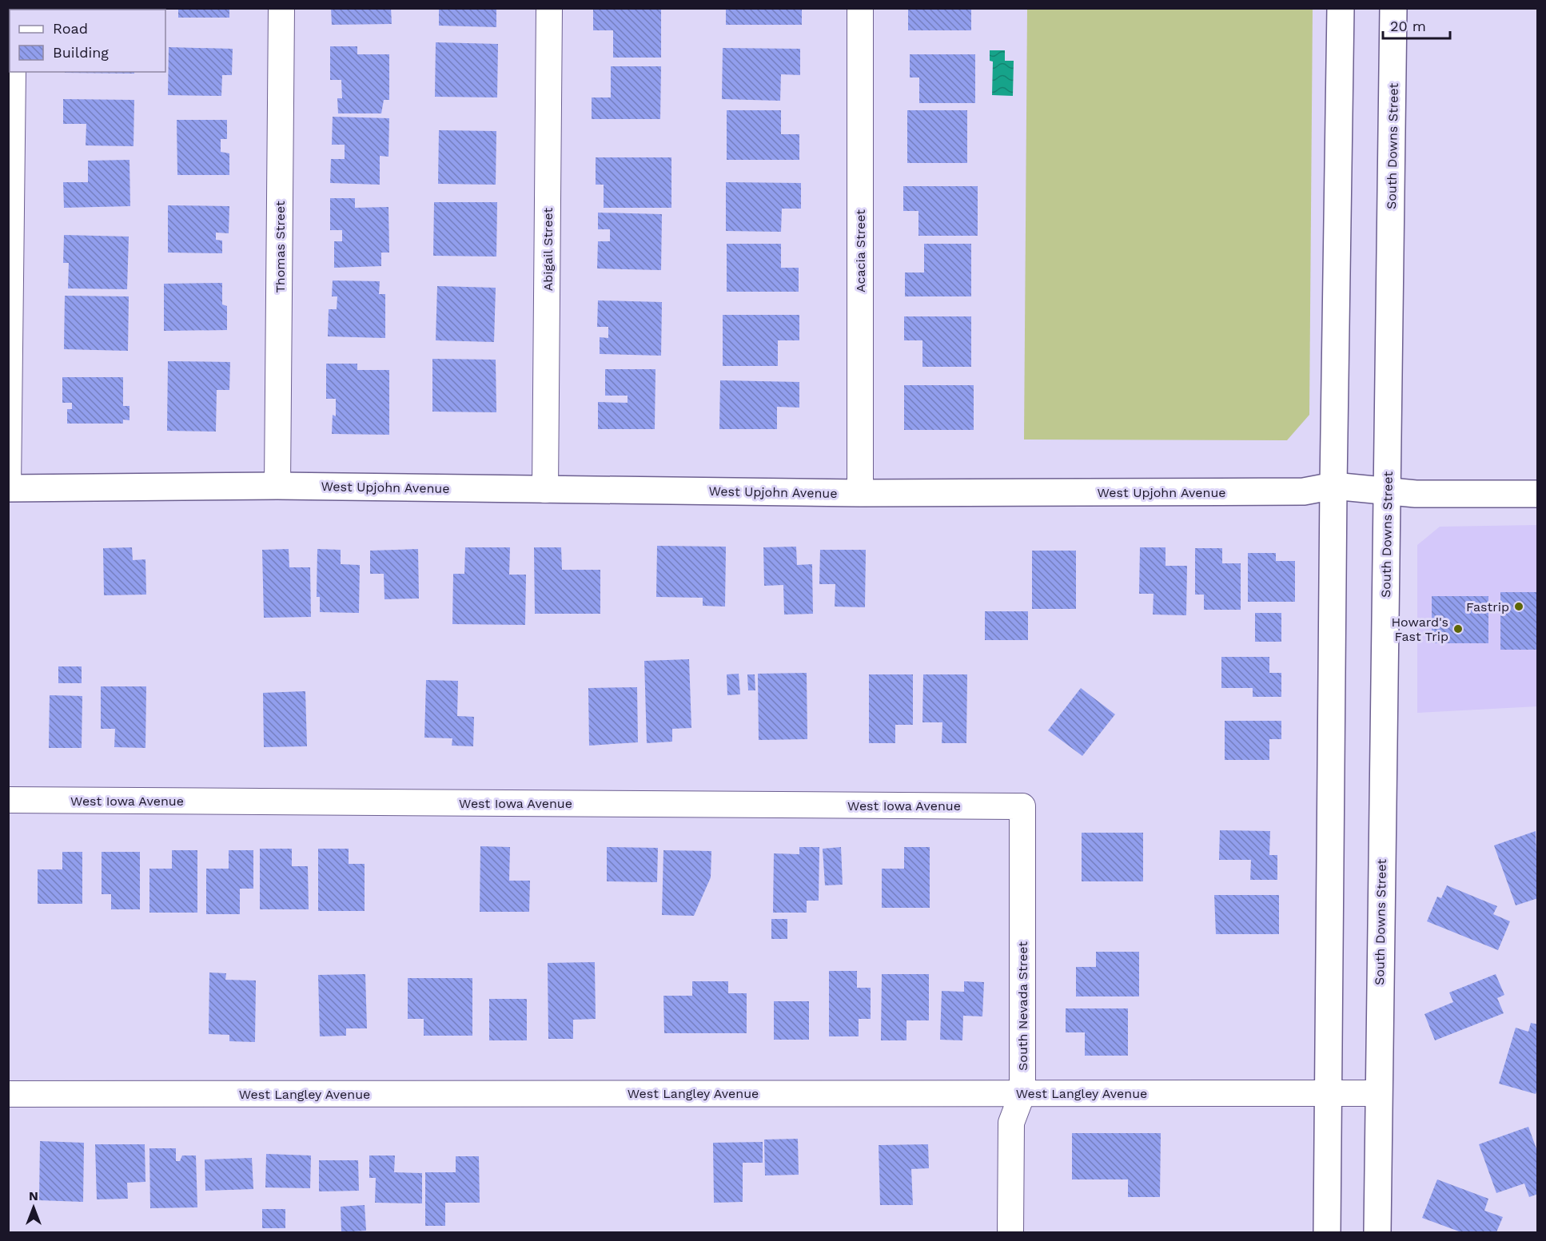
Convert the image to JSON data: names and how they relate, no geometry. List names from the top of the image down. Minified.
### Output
{"streets":{"main road":["South Downs Street","West Upjohn Avenue"],"street":["Thomas Street","Abigail Street","Acacia Street","West Iowa Avenue","South Nevada Street","West Langley Avenue"]},"crossings":[["South Downs Street","West Upjohn Avenue"],["South Downs Street","West Langley Avenue"],["Thomas Street","West Upjohn Avenue"],["Abigail Street","West Upjohn Avenue"],["Acacia Street","West Upjohn Avenue"],["West Iowa Avenue","South Nevada Street"],["South Nevada Street","West Langley Avenue"]],"places":["Fastrip","Howard's Fast Trip"],"legend":["Road","Building"],"scale_bar":"20 m","north":"top"}
